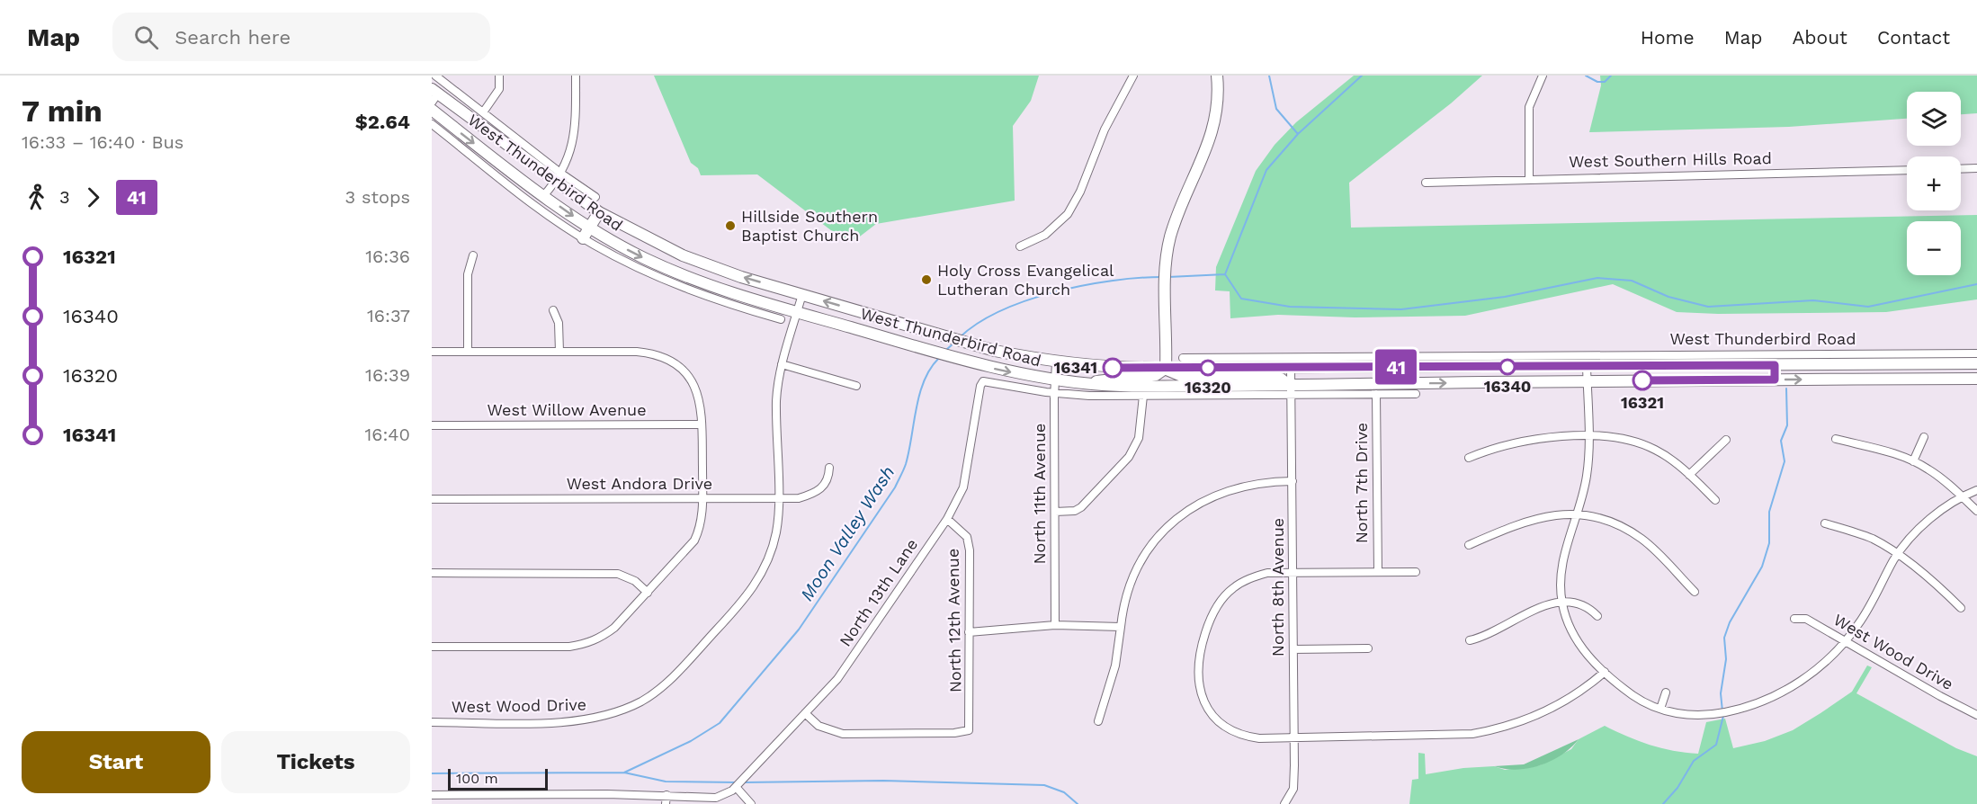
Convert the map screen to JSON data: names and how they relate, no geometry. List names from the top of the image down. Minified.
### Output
{"streets":{"main road":["West Thunderbird Road"],"street":["West Southern Hills Road","West Willow Avenue","North 7th Drive","West Andora Drive","North 11th Avenue","North 8th Avenue","North 13th Lane","North 12th Avenue","West Wood Drive"]},"crossings":[["West Thunderbird Road","North 7th Drive"],["West Thunderbird Road","North 11th Avenue"],["West Thunderbird Road","North 8th Avenue"],["West Thunderbird Road","North 13th Lane"],["West Thunderbird Road","West Wood Drive"],["West Andora Drive","West Wood Drive"],["North 13th Lane","North 12th Avenue"]],"water":["Moon Valley Wash"],"places":["Hillside Southern Baptist Church","Holy Cross Evangelical Lutheran Church","16340","16341","16320","16321"],"lines":["bus line 41"],"scale_bar":"100 m","page":{"header":"Map","search":"Search here","nav":["Home","Map","About","Contact"],"heading":["7 min","16:33 – 16:40 · Bus","$2.64"],"on_map":"41","map_buttons":["+","−"],"legs":["3","41","3 stops"],"list":[{"name":"16321","value":"16:36"},{"name":"16340","value":"16:37"},{"name":"16320","value":"16:39"},{"name":"16341","value":"16:40"}],"buttons":["Start","Tickets"],"scale":"100 m"}}
